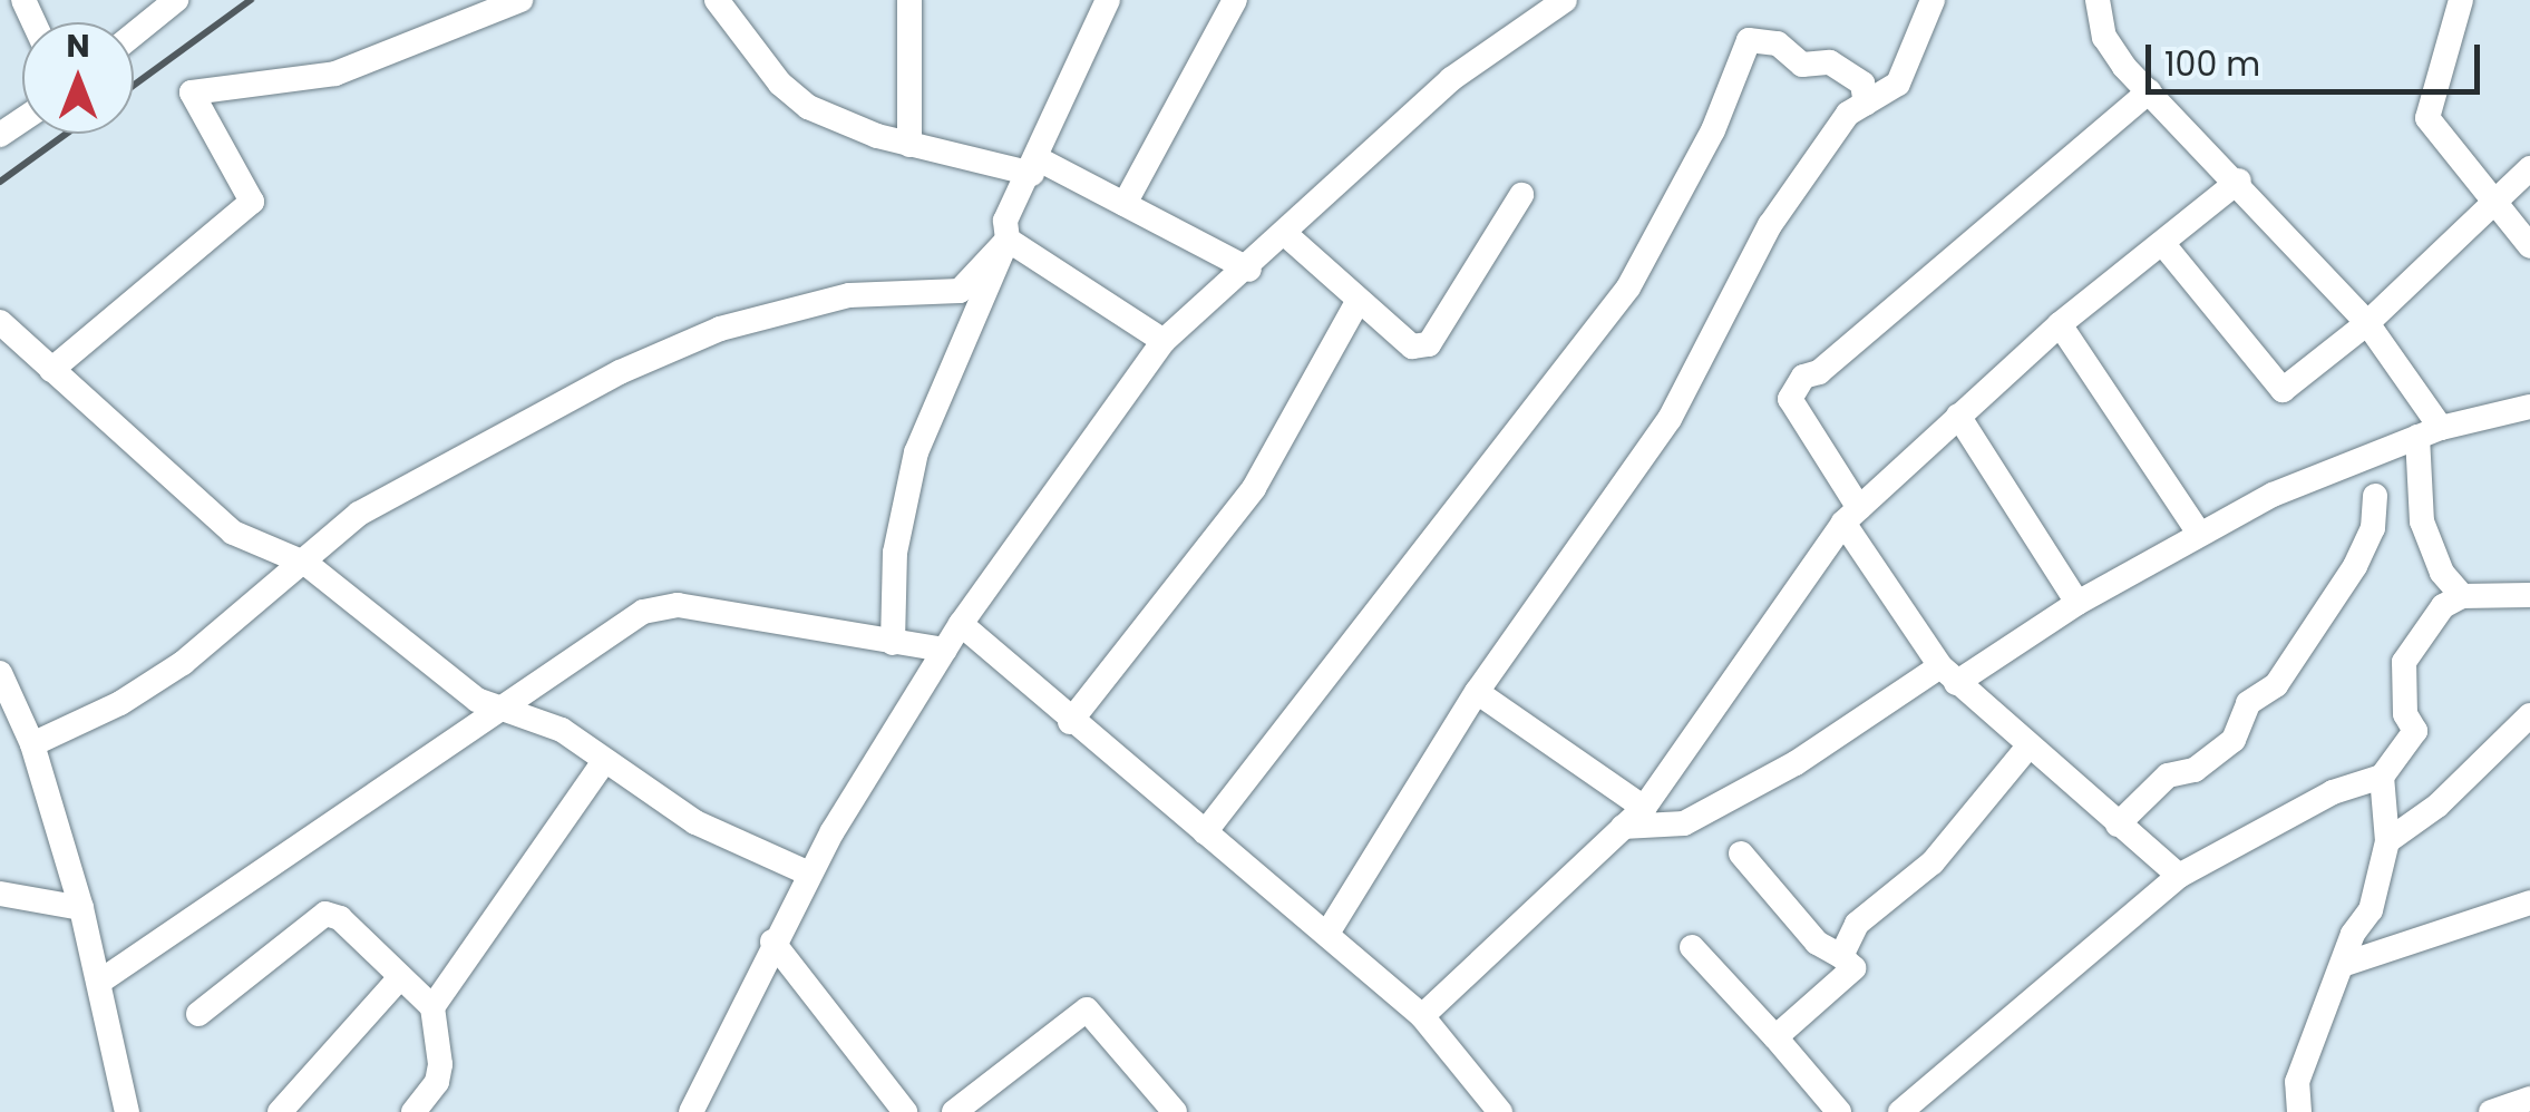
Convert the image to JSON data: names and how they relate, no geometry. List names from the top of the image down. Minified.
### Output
{"scale_bar":"100 m","north":"top"}
